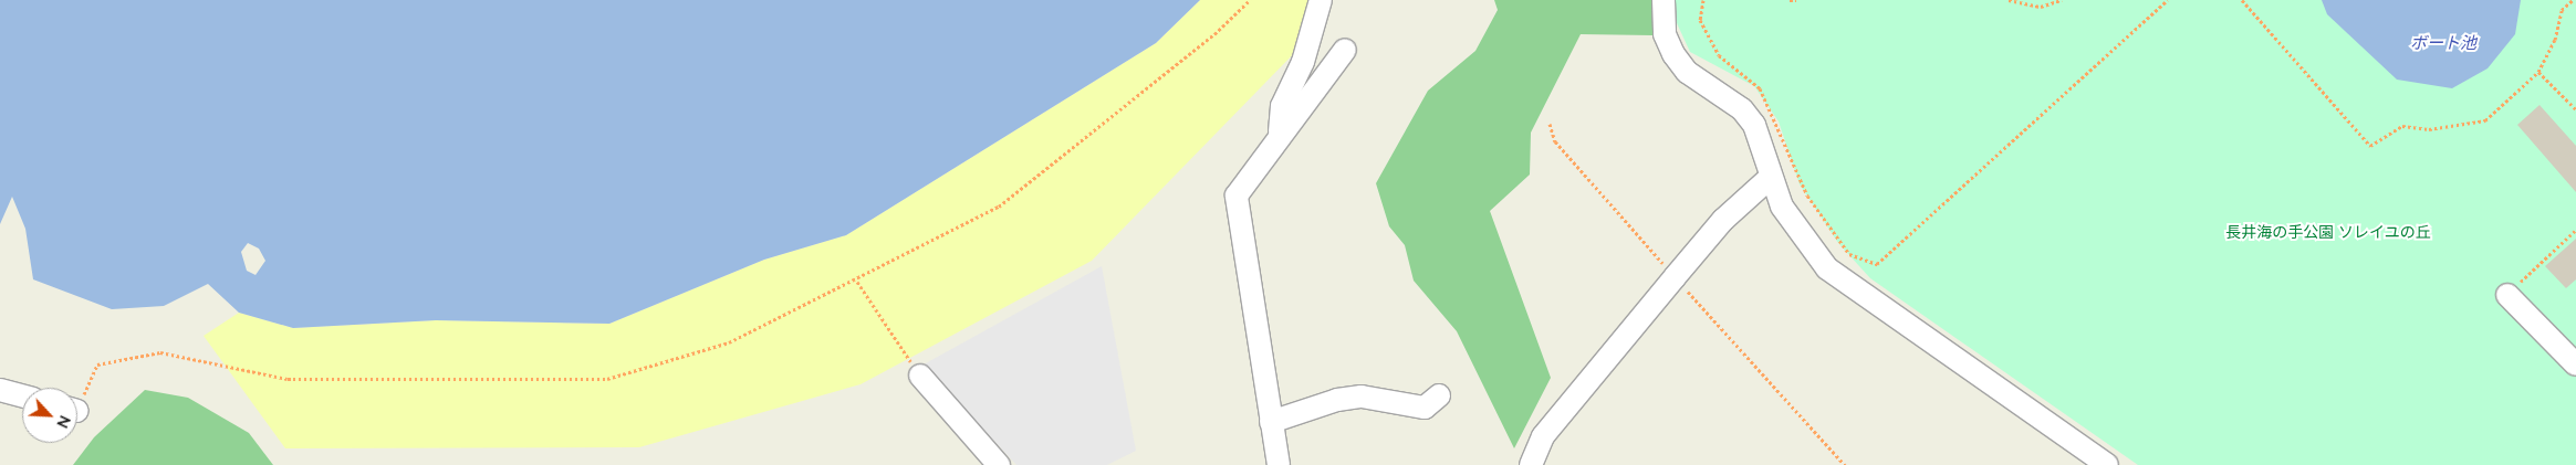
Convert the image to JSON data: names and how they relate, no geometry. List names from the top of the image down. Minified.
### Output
{"water":["ボート池"],"parks":["長井海の手公園 ソレイユの丘"],"north":"bottom right"}
